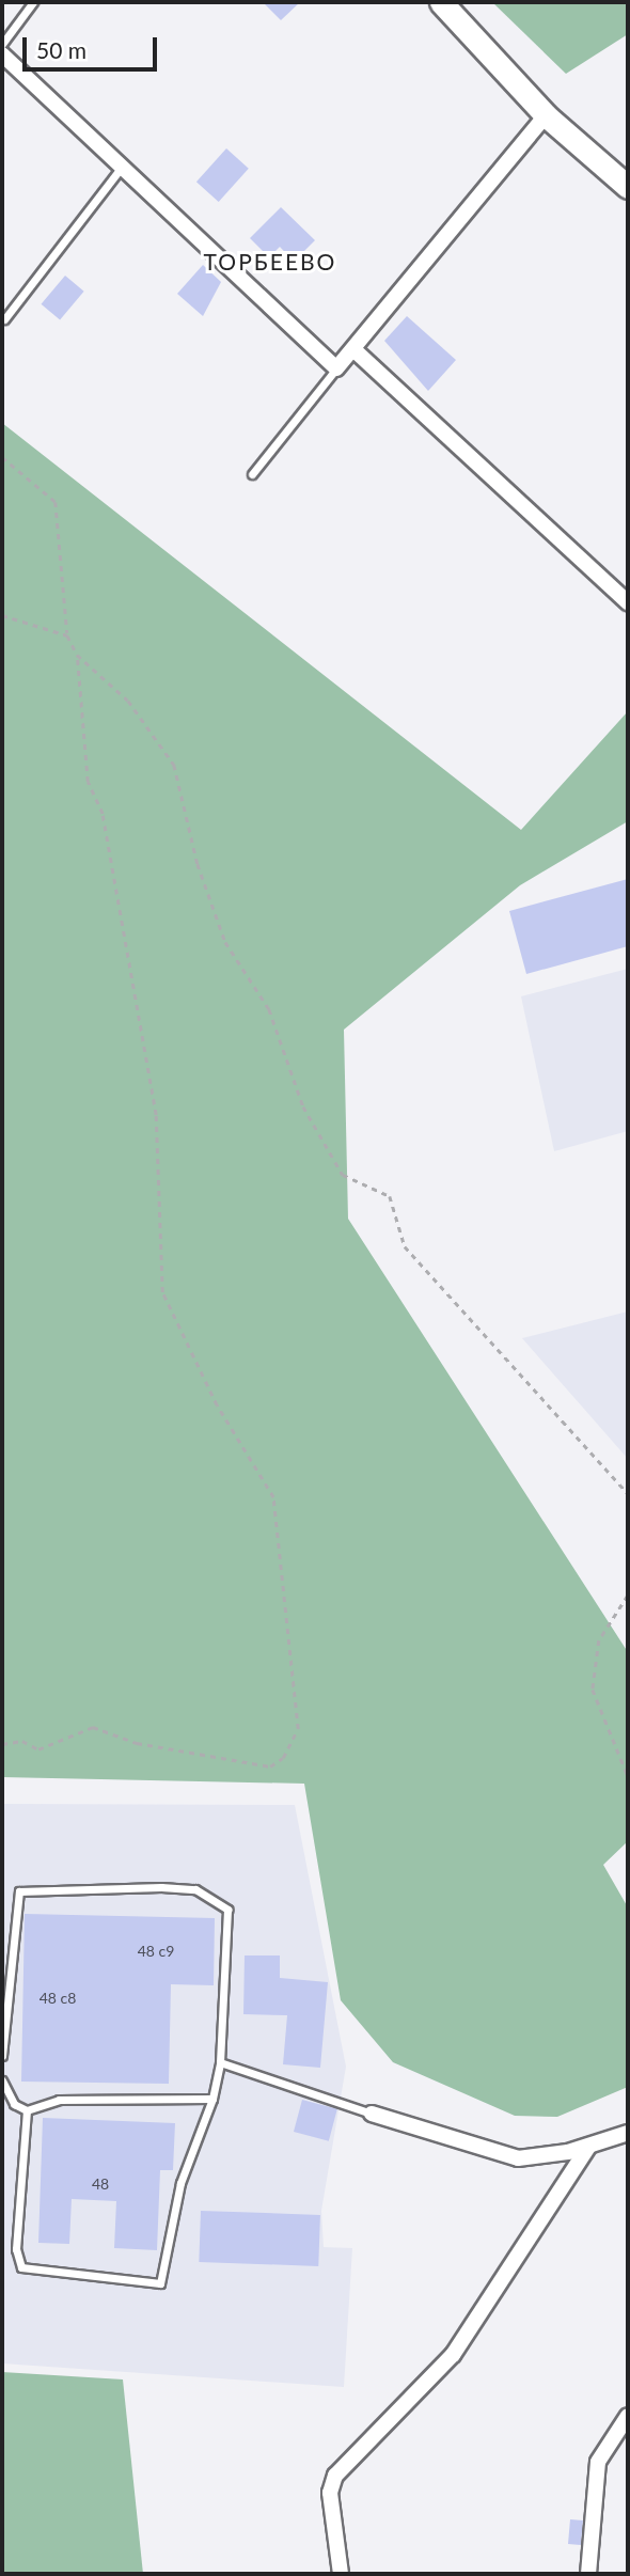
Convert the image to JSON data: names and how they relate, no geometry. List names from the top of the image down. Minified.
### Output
{"districts":["ТОРБЕЕВО"],"house_numbers":["48 с9","48 с8","48"],"scale_bar":"50 m"}
